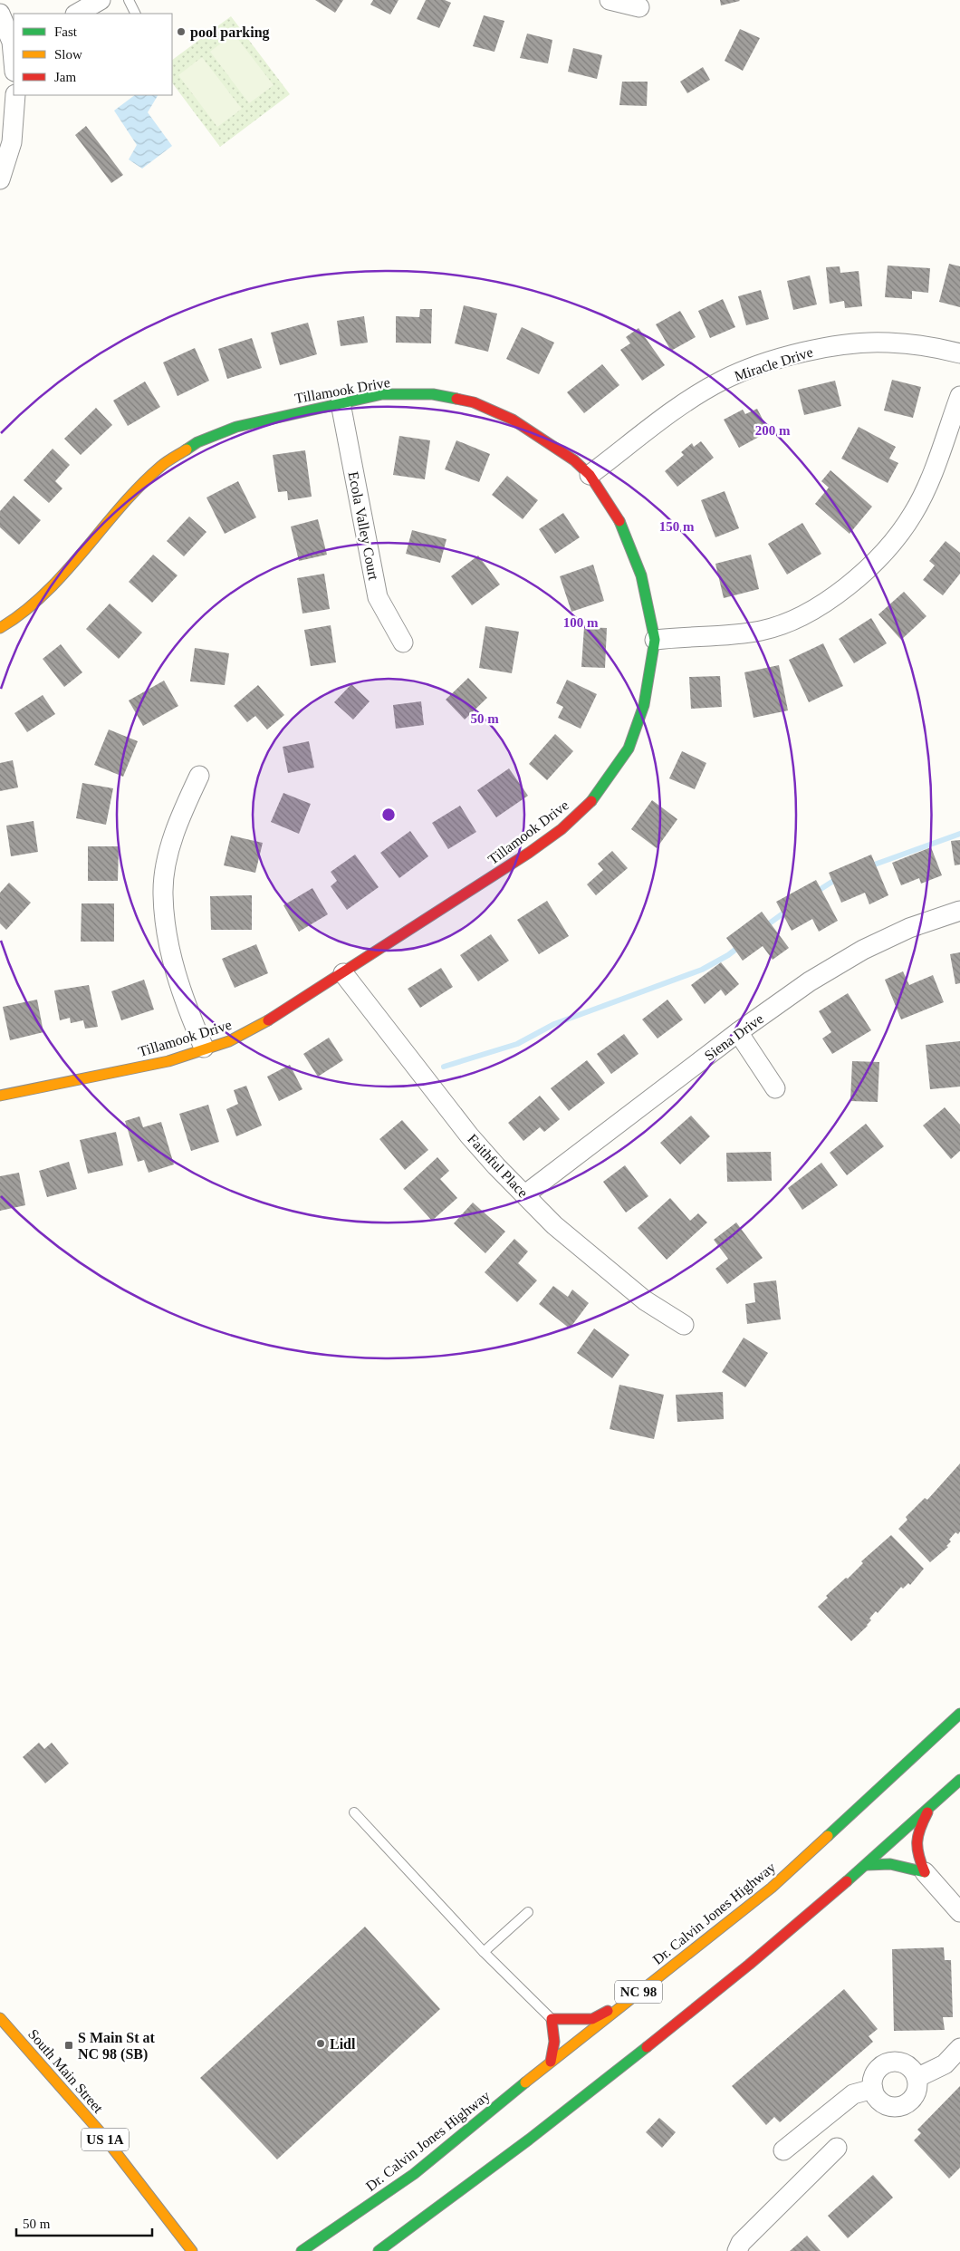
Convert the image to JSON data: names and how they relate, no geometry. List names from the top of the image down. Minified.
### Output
{"streets":{"main road":["Tillamook Drive","Dr. Calvin Jones Highway","NC 98","South Main Street","US 1A"],"street":["Miracle Drive","Ecola Valley Court","Siena Drive","Faithful Place"]},"crossings":[["Miracle Drive","Tillamook Drive"],["Tillamook Drive","Ecola Valley Court"],["Tillamook Drive","Faithful Place"],["Siena Drive","Faithful Place"]],"places":{"other":["pool parking","Lidl"],"transit":["S Main St at NC 98 (SB)"]},"legend":["Fast","Slow","Jam"],"scale_bar":"50 m","rings":["200 m","150 m","100 m","50 m"]}
